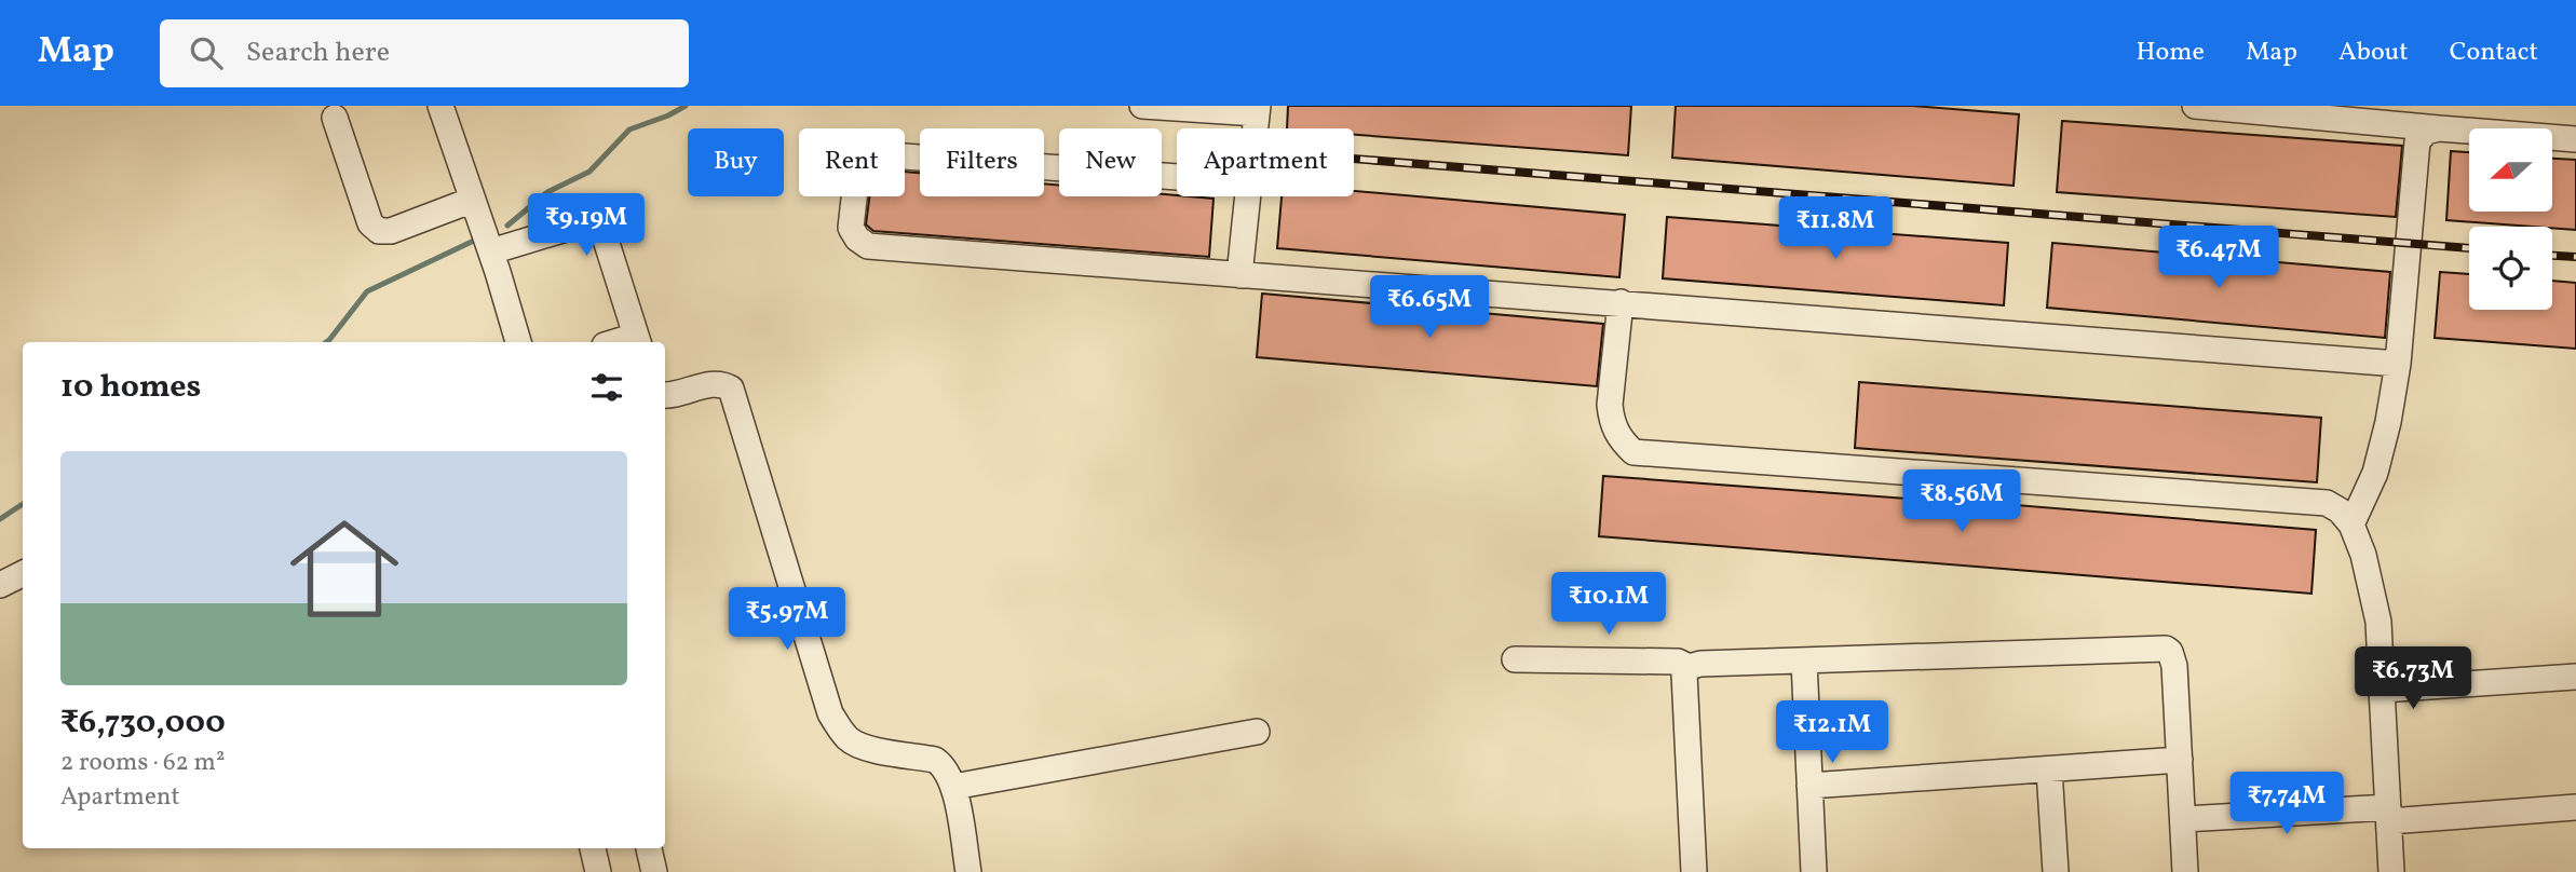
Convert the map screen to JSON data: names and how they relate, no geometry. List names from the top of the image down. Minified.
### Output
{"north":"left","page":{"header":"Map","search":"Search here","nav":["Home","Map","About","Contact"],"chip":["Buy","Rent","Filters","New","Apartment"],"price":["₹9.19M","₹11.8M","₹6.47M","₹6.65M","₹8.56M","₹10.1M","₹5.97M","₹6.73M","₹12.1M","₹7.74M"],"heading":"10 homes","list":[{"name":"₹6,730,000","note":"2 rooms · 62 m² · Apartment"}]}}
